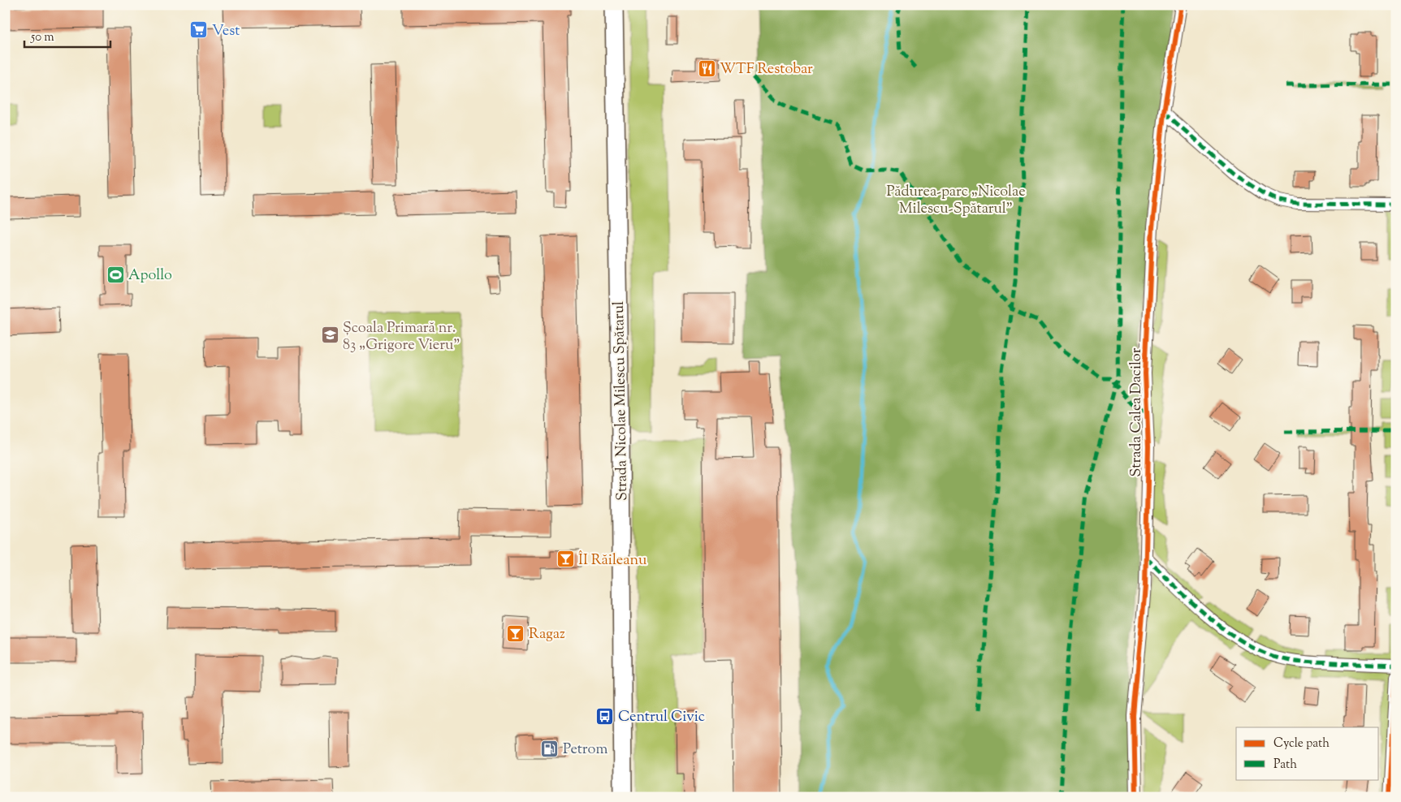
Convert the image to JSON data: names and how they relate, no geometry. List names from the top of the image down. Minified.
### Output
{"streets":{"main road":["Strada Nicolae Milescu Spătarul"],"street":["Strada Calea Dacilor"]},"parks":["Pădurea-parc „Nicolae Milescu-Spătarul”"],"places":{"supermarket":["Vest"],"restaurant":["WTF Restobar"],"sports":["Apollo"],"school or university":["Școala Primară nr. 83 „Grigore Vieru”"],"bar":["ÎI Răileanu","Ragaz"],"bus stop":["Centrul Civic"],"fuel station":["Petrom"]},"legend":["Cycle path","Path"],"scale_bar":"50 m"}
